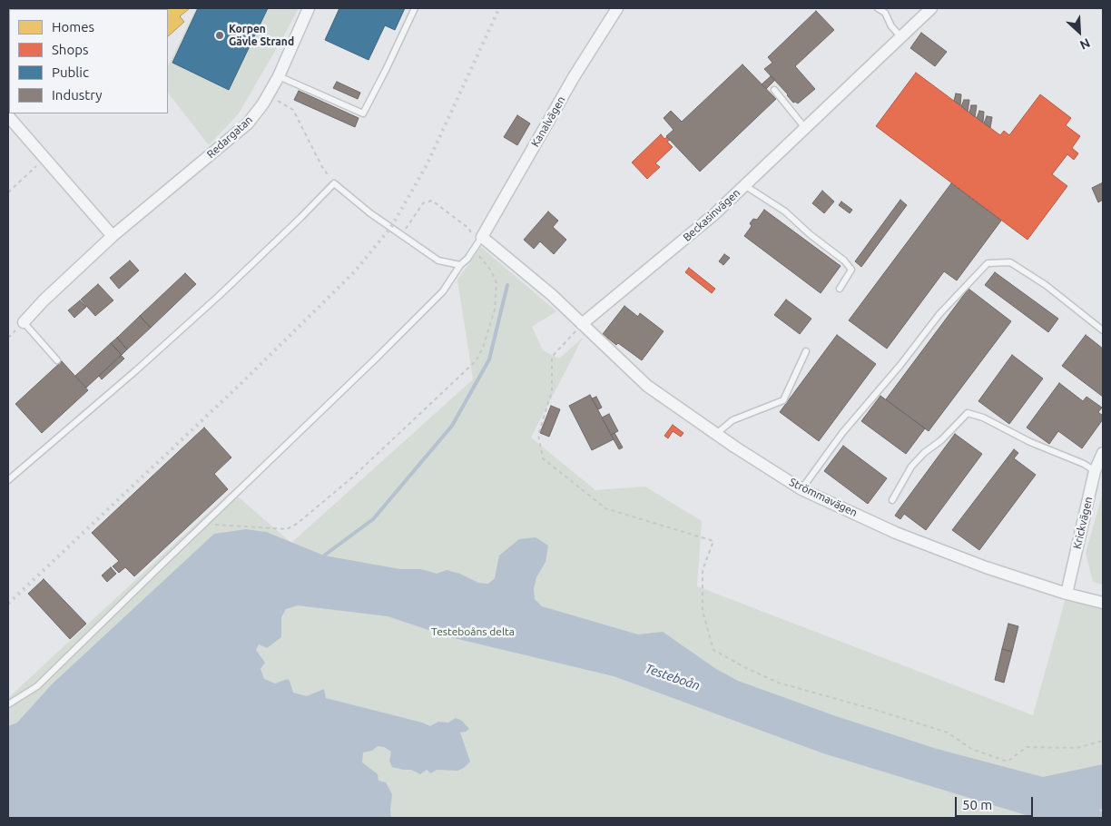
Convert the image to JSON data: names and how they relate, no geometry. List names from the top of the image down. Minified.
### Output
{"streets":{"street":["Kanalvägen","Redargatan","Beckasinvägen","Strömmavägen","Krickvägen"]},"crossings":[["Beckasinvägen","Strömmavägen"],["Strömmavägen","Krickvägen"]],"water":["Testeboån"],"parks":["Testeboåns delta"],"places":["Korpen Gävle Strand"],"legend":["Homes","Shops","Public","Industry"],"scale_bar":"50 m","north":"bottom right"}
